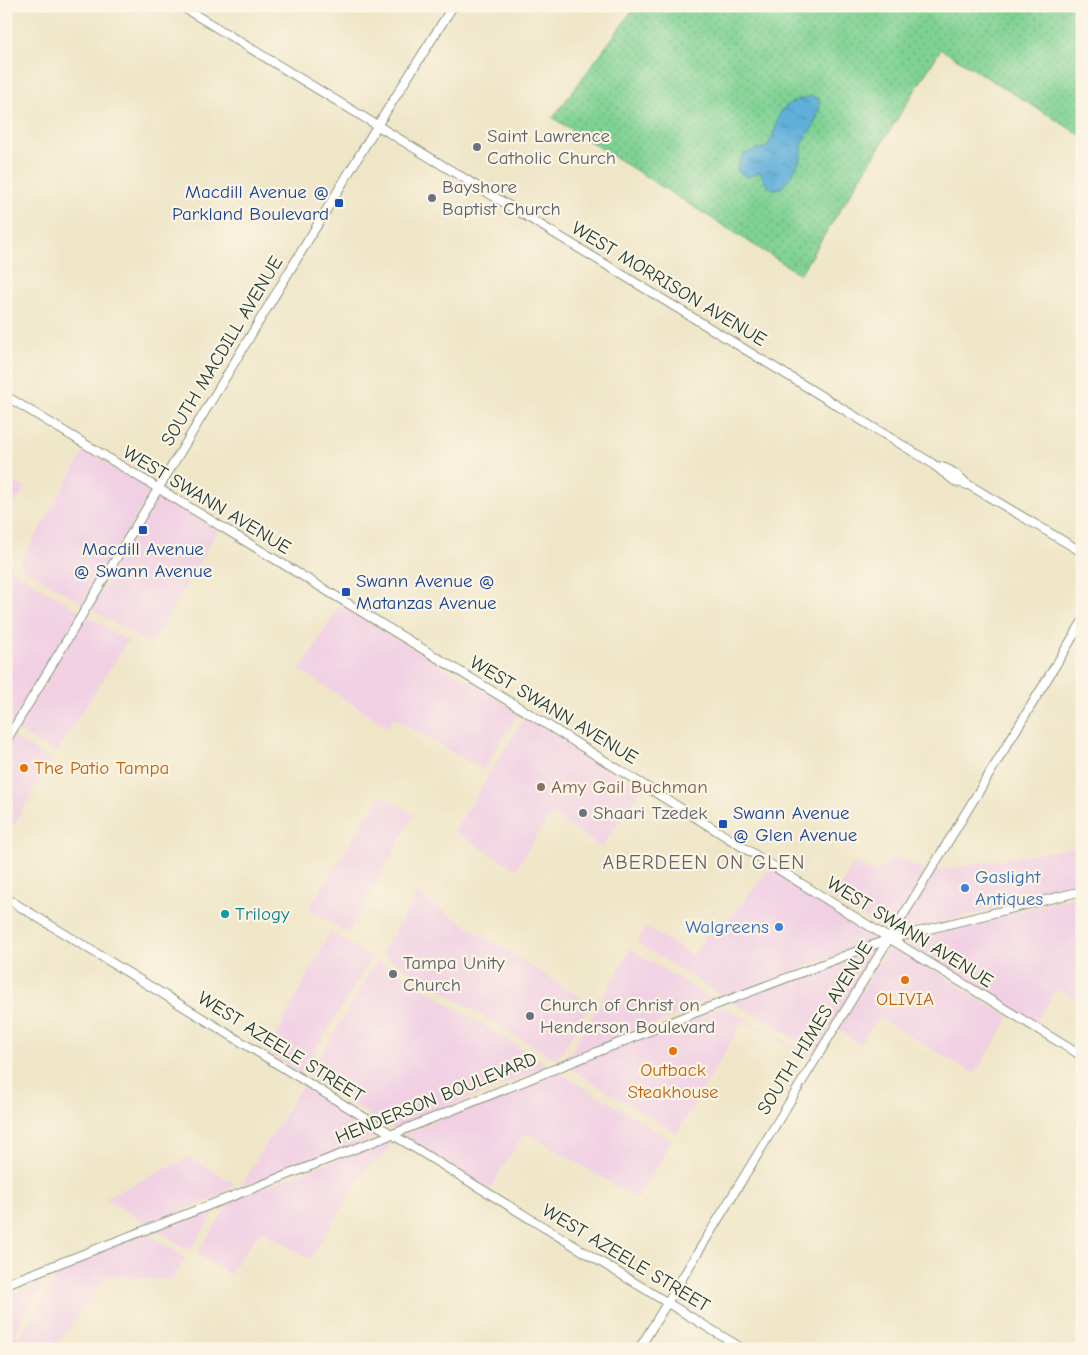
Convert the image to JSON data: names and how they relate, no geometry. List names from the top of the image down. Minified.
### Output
{"streets":{"street":["WEST MORRISON AVENUE","SOUTH MACDILL AVENUE","WEST SWANN AVENUE","SOUTH HIMES AVENUE","WEST AZEELE STREET","HENDERSON BOULEVARD"]},"crossings":[["WEST MORRISON AVENUE","SOUTH MACDILL AVENUE"],["SOUTH MACDILL AVENUE","WEST SWANN AVENUE"],["WEST SWANN AVENUE","SOUTH HIMES AVENUE"],["WEST SWANN AVENUE","HENDERSON BOULEVARD"],["SOUTH HIMES AVENUE","WEST AZEELE STREET"],["SOUTH HIMES AVENUE","HENDERSON BOULEVARD"],["WEST AZEELE STREET","HENDERSON BOULEVARD"]],"districts":["ABERDEEN ON GLEN"],"places":{"other":["Saint Lawrence Catholic Church","Bayshore Baptist Church","The Patio Tampa","Amy Gail Buchman","Shaari Tzedek","Gaslight Antiques","Trilogy","Walgreens","Tampa Unity Church","OLIVIA","Church of Christ on Henderson Boulevard","Outback Steakhouse"],"transit":["Macdill Avenue @ Parkland Boulevard","Macdill Avenue @ Swann Avenue","Swann Avenue @ Matanzas Avenue","Swann Avenue @ Glen Avenue"]}}
